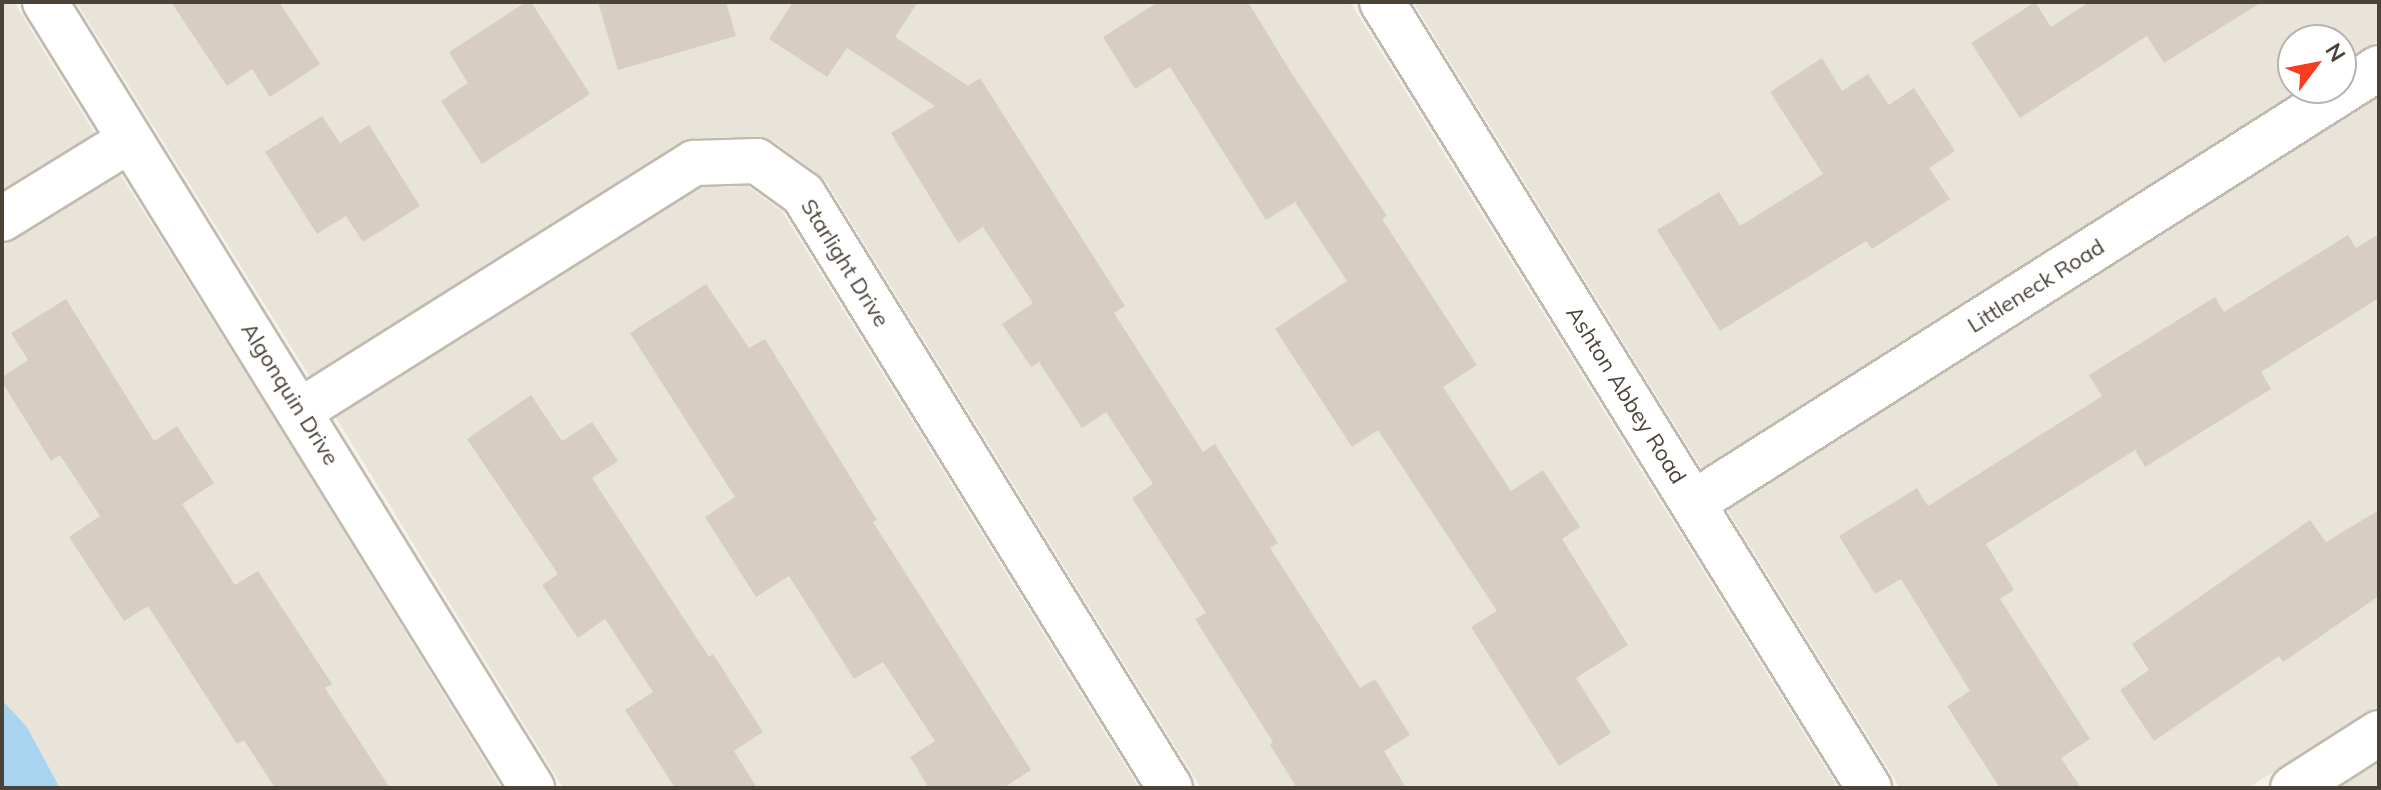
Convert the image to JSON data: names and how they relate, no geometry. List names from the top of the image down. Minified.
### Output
{"streets":{"street":["Starlight Drive","Littleneck Road","Algonquin Drive","Ashton Abbey Road"]},"crossings":[["Starlight Drive","Algonquin Drive"],["Littleneck Road","Ashton Abbey Road"]],"north":"top right"}
